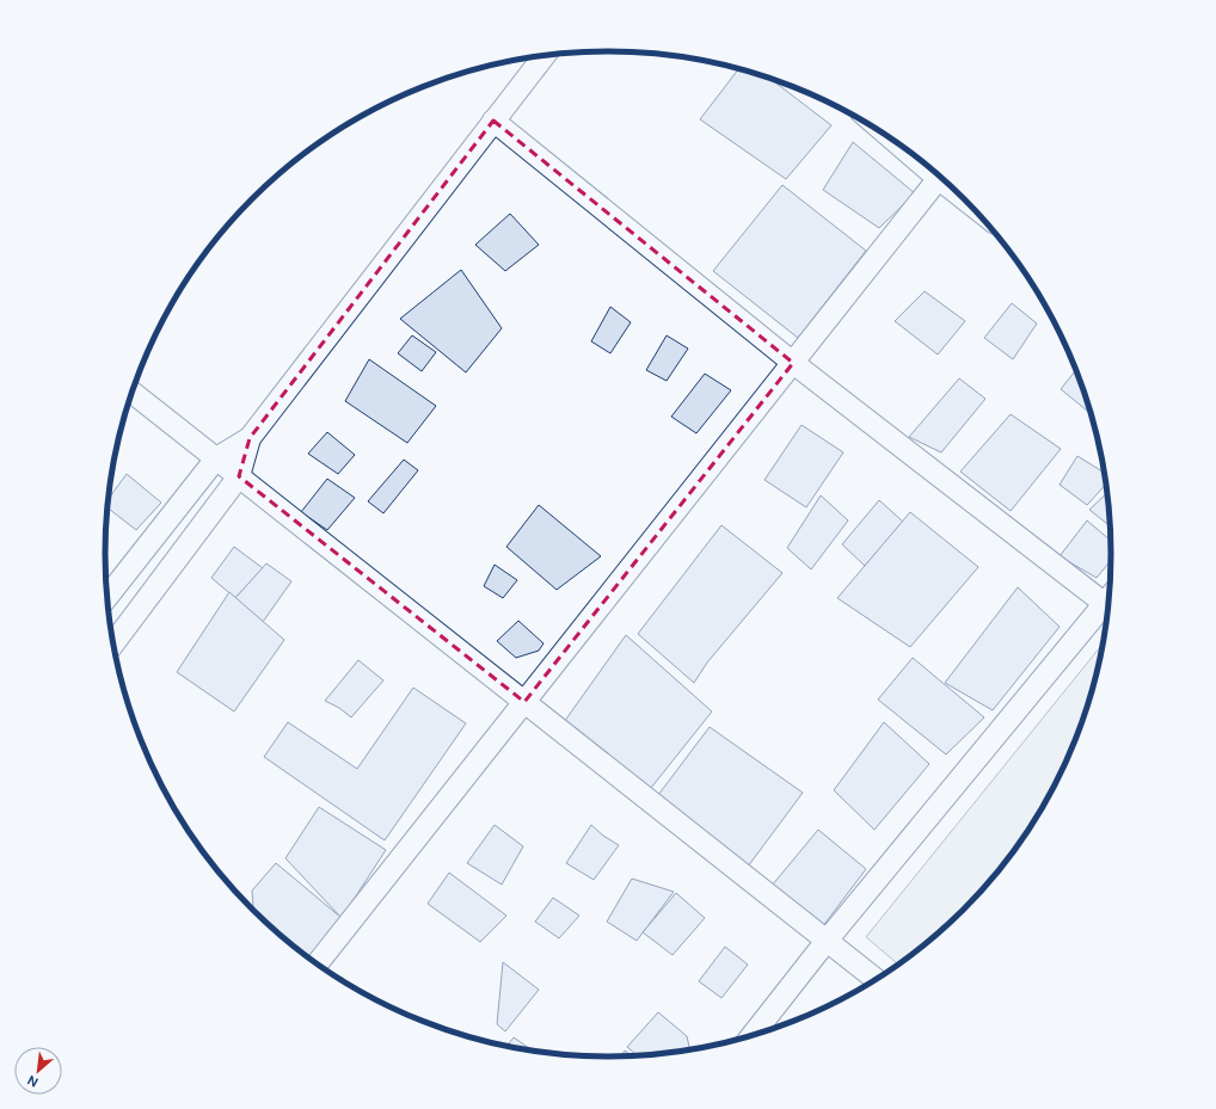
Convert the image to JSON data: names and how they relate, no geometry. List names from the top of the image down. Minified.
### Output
{"north":"bottom left"}
